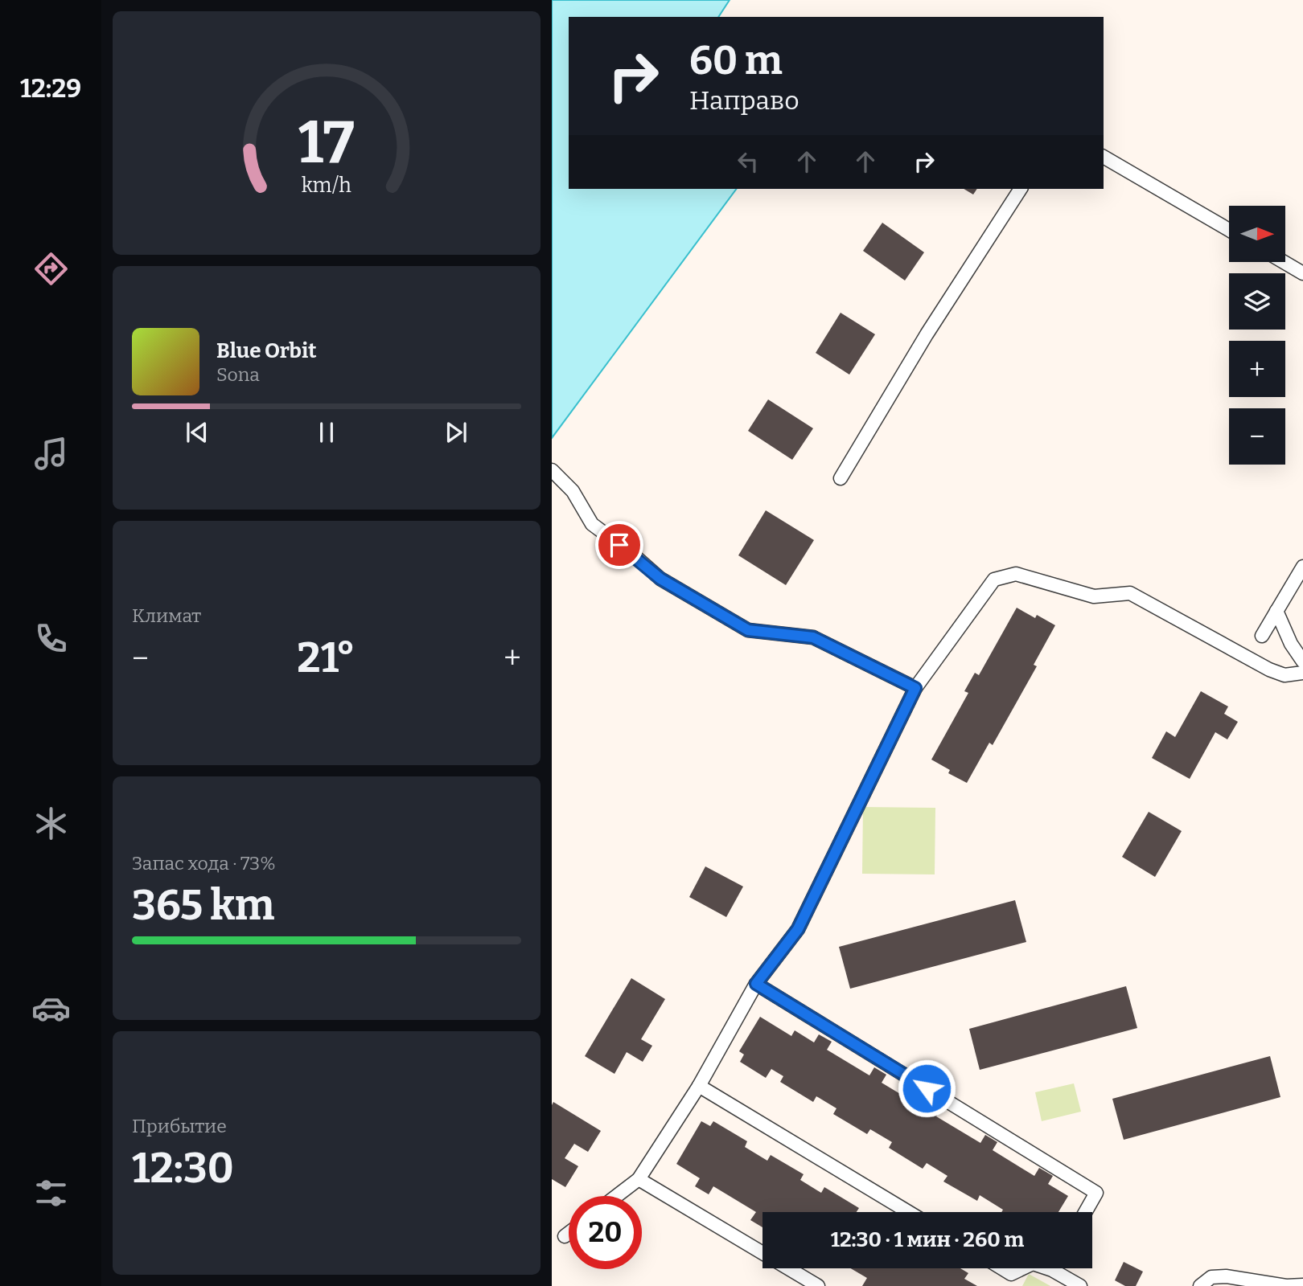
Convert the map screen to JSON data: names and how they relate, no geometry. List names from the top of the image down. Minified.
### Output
{"north":"right","page":{"tabs":"12:29","turn":["60 m","Направо"],"map_buttons":["+","−"],"song":["Blue Orbit","Sona"],"tile":["Климат",["Запас хода · 73%","365 km"],["Прибытие","12:30"]],"heat":["−","21°","+"],"limit":"20","trip":"12:30 · 1 мин · 260 m","gauge":["17","km/h"]}}
